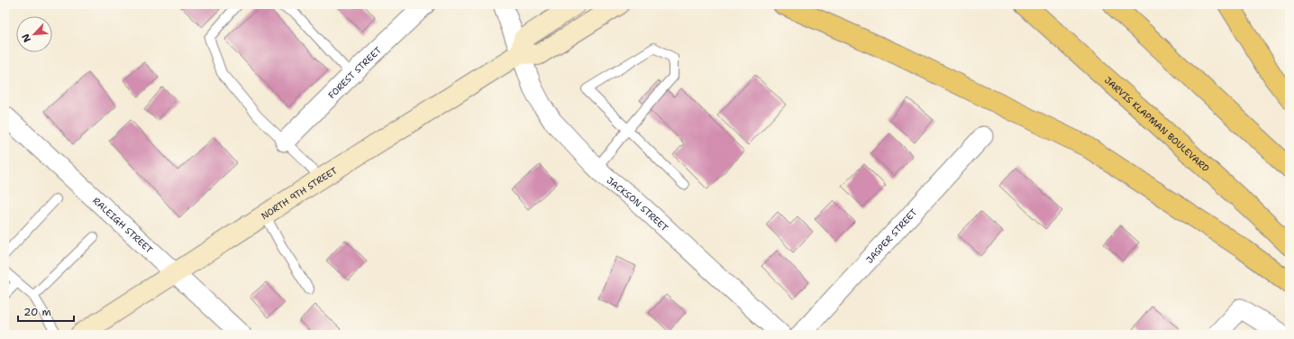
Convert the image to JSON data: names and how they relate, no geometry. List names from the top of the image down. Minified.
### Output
{"streets":{"highway":["JARVIS KLAPMAN BOULEVARD"],"street":["FOREST STREET","NORTH 9TH STREET","JACKSON STREET","RALEIGH STREET","JASPER STREET"]},"crossings":[["NORTH 9TH STREET","JACKSON STREET"],["NORTH 9TH STREET","RALEIGH STREET"]],"scale_bar":"20 m","north":"bottom left"}
